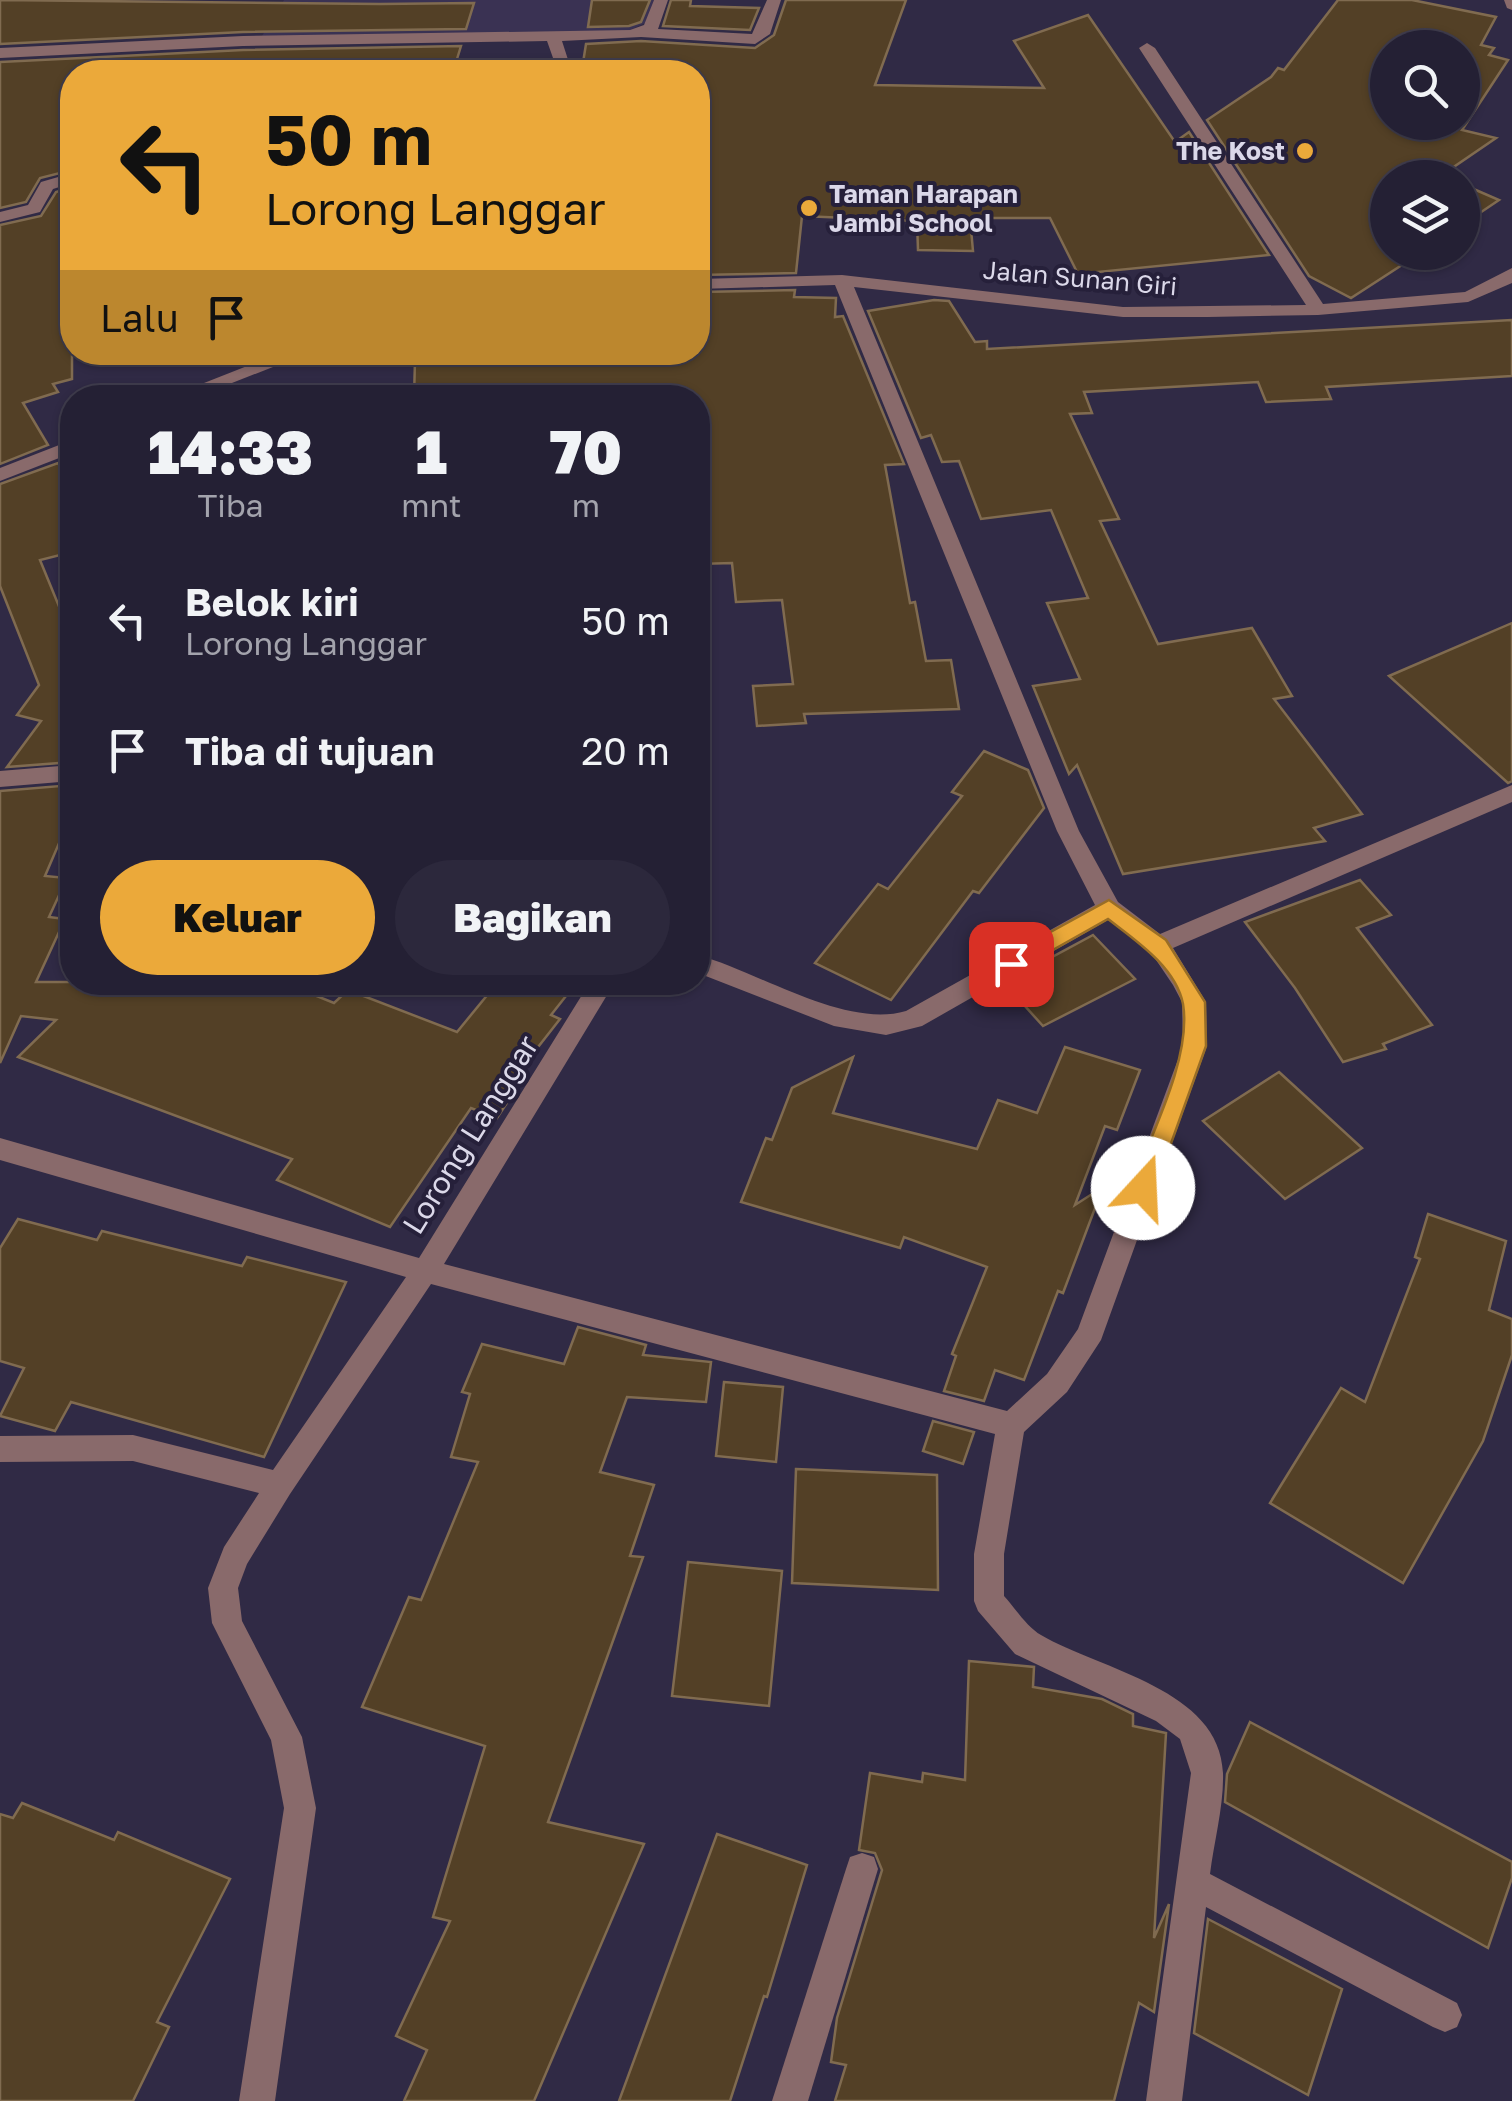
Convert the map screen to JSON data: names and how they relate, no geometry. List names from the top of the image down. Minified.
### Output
{"streets":{"street":["Jalan Sunan Giri","Lorong Langgar"]},"places":["The Kost","Taman Harapan Jambi School"],"page":{"turn":["50 m","Lorong Langgar"],"then":"Lalu","eta":["14:33","Tiba","1","mnt","70","m"],"list":[{"name":"Belok kiri","note":"Lorong Langgar","value":"50 m"},{"name":"Tiba di tujuan","value":"20 m"}],"buttons":["Keluar","Bagikan"]}}
